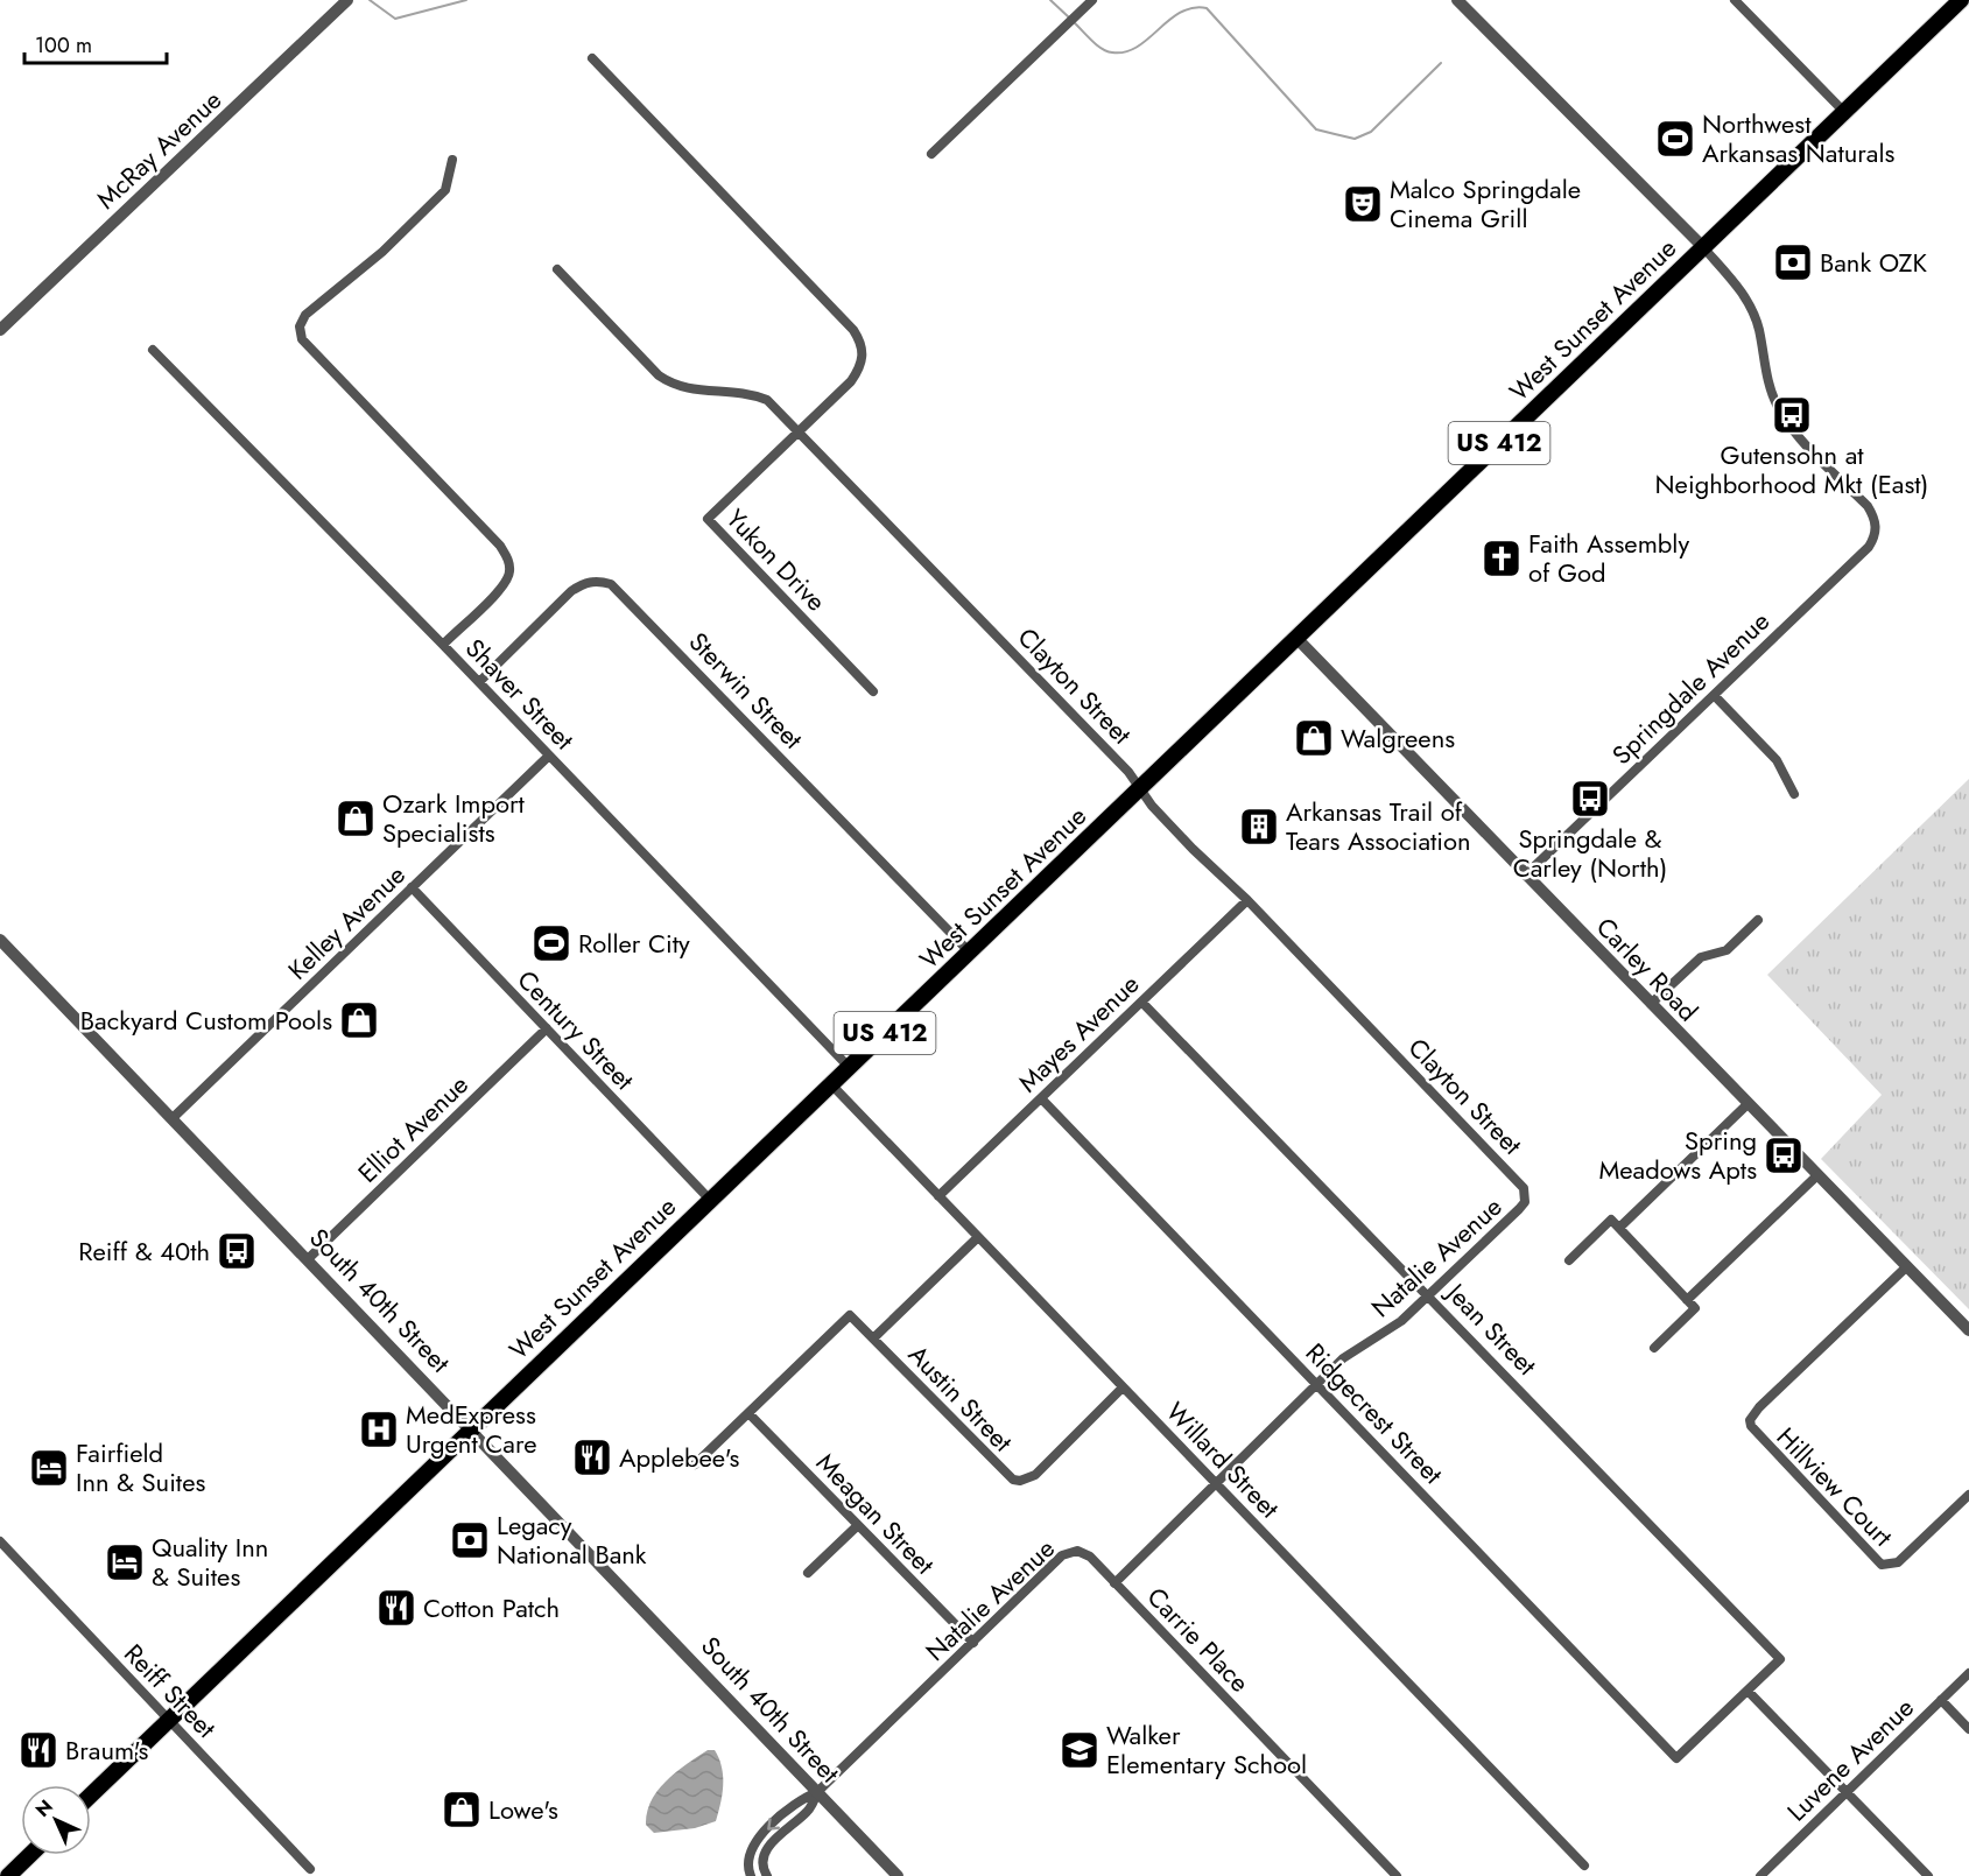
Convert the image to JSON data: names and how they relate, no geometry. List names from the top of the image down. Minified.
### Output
{"streets":{"highway":["West Sunset Avenue","US 412"],"street":["McRay Avenue","Yukon Drive","Clayton Street","Springdale Avenue","Sterwin Street","Shaver Street","Kelley Avenue","Carley Road","Century Street","Mayes Avenue","Elliot Avenue","Natalie Avenue","South 40th Street","Jean Street","Austin Street","Ridgecrest Street","Willard Street","Hillview Court","Meagan Street","Carrie Place","Reiff Street","Luvene Avenue"]},"crossings":[["West Sunset Avenue","Clayton Street"],["West Sunset Avenue","Springdale Avenue"],["West Sunset Avenue","Sterwin Street"],["West Sunset Avenue","Shaver Street"],["West Sunset Avenue","Carley Road"],["West Sunset Avenue","Century Street"],["West Sunset Avenue","South 40th Street"],["West Sunset Avenue","Willard Street"],["West Sunset Avenue","Reiff Street"],["Yukon Drive","Clayton Street"],["Clayton Street","Mayes Avenue"],["Clayton Street","Natalie Avenue"],["Springdale Avenue","Carley Road"],["Sterwin Street","Shaver Street"],["Shaver Street","Kelley Avenue"],["Kelley Avenue","Century Street"],["Kelley Avenue","South 40th Street"],["Carley Road","Hillview Court"],["Century Street","Elliot Avenue"],["Mayes Avenue","Jean Street"],["Mayes Avenue","Ridgecrest Street"],["Mayes Avenue","Willard Street"],["Elliot Avenue","South 40th Street"],["Natalie Avenue","South 40th Street"],["Natalie Avenue","Jean Street"],["Natalie Avenue","Ridgecrest Street"],["Natalie Avenue","Willard Street"],["Natalie Avenue","Meagan Street"],["Natalie Avenue","Carrie Place"],["Jean Street","Ridgecrest Street"],["Austin Street","Willard Street"]],"places":{"sports":["Northwest Arkansas Naturals","Roller City"],"theatre":["Malco Springdale Cinema Grill"],"bank":["Bank OZK","Legacy National Bank"],"bus stop":["Gutensohn at Neighborhood Mkt (East)","Springdale & Carley (North)","Spring Meadows Apts","Reiff & 40th"],"church":["Faith Assembly of God"],"shop":["Walgreens","Ozark Import Specialists","Backyard Custom Pools","Lowe's"],"building":["Arkansas Trail of Tears Association"],"hospital":["MedExpress Urgent Care"],"restaurant":["Applebee's","Cotton Patch","Braum's"],"hotel":["Fairfield Inn & Suites","Quality Inn & Suites"],"school or university":["Walker Elementary School"]},"scale_bar":"100 m","north":"top left"}
